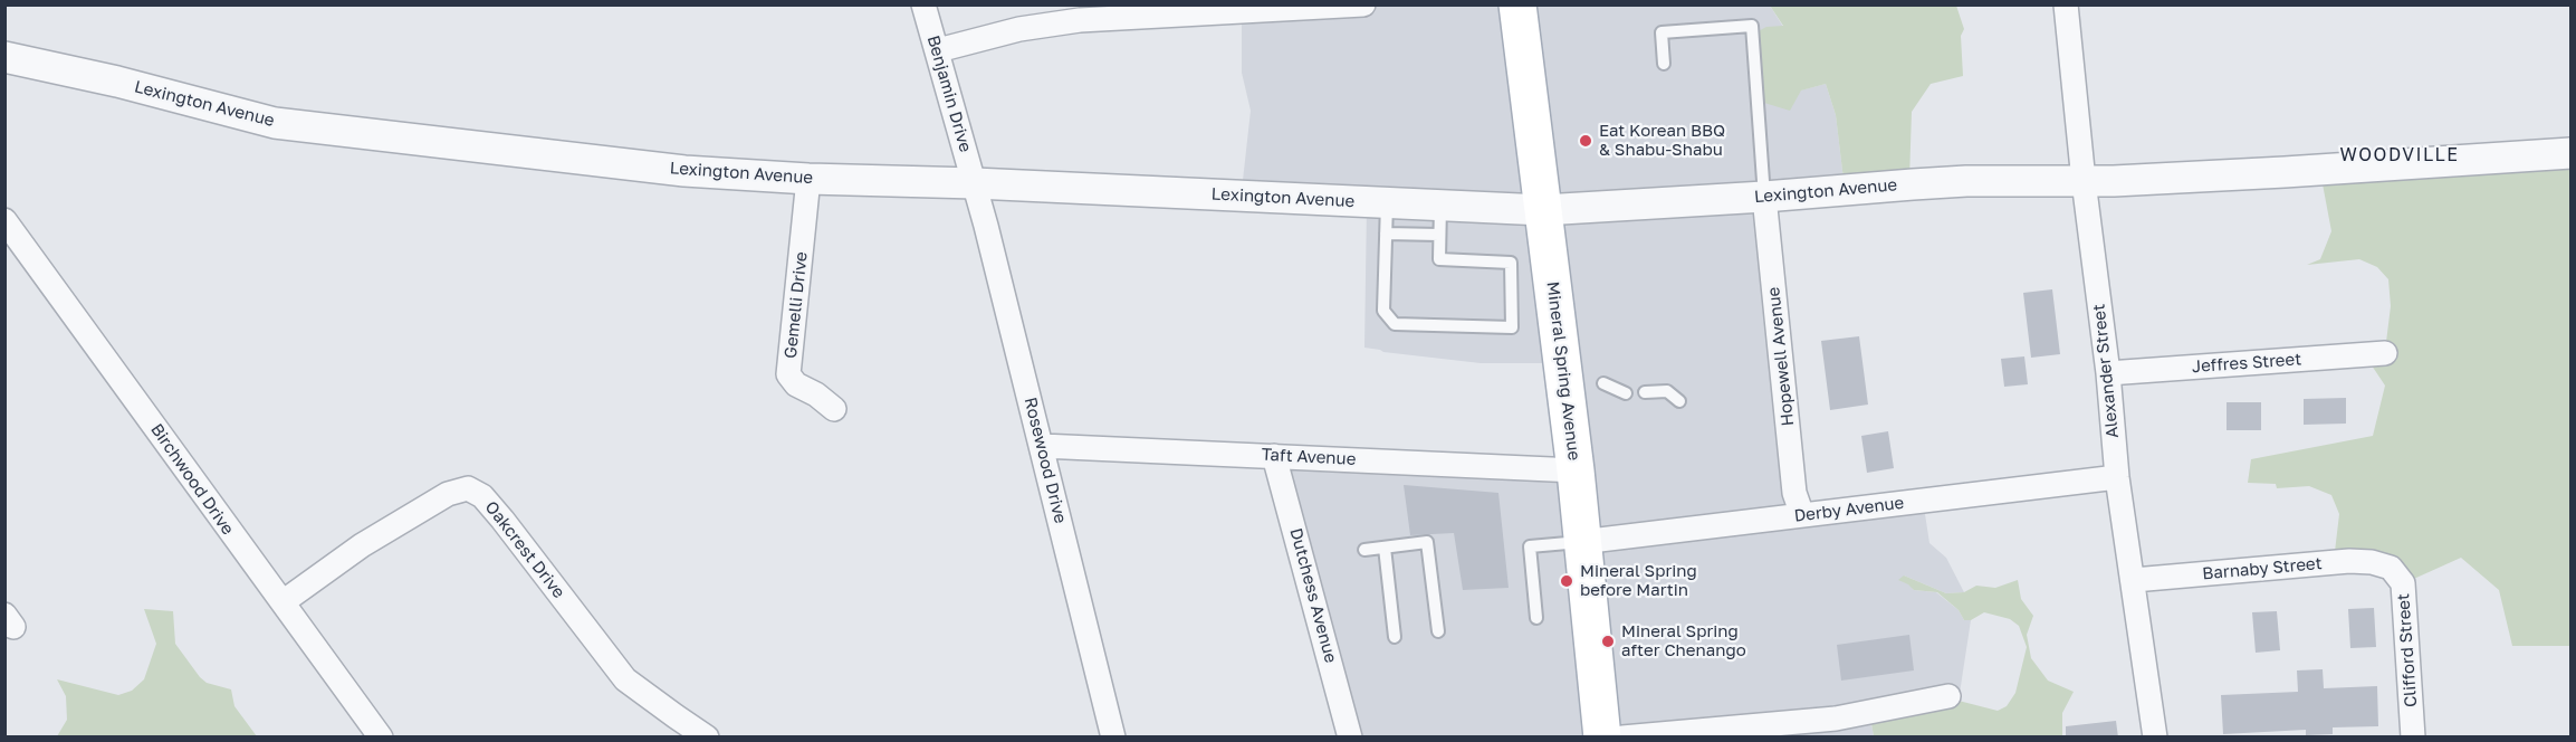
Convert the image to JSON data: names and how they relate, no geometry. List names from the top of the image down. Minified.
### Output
{"streets":{"main road":["Mineral Spring Avenue"],"street":["Benjamin Drive","Lexington Avenue","Gemelli Drive","Hopewell Avenue","Jeffres Street","Alexander Street","Taft Avenue","Rosewood Drive","Birchwood Drive","Derby Avenue","Oakcrest Drive","Barnaby Street","Dutchess Avenue","Clifford Street"]},"crossings":[["Benjamin Drive","Lexington Avenue"],["Benjamin Drive","Rosewood Drive"],["Lexington Avenue","Gemelli Drive"],["Lexington Avenue","Hopewell Avenue"],["Lexington Avenue","Mineral Spring Avenue"],["Lexington Avenue","Alexander Street"],["Lexington Avenue","Rosewood Drive"],["Hopewell Avenue","Derby Avenue"],["Jeffres Street","Alexander Street"],["Mineral Spring Avenue","Taft Avenue"],["Mineral Spring Avenue","Derby Avenue"],["Alexander Street","Derby Avenue"],["Alexander Street","Barnaby Street"],["Taft Avenue","Rosewood Drive"],["Taft Avenue","Dutchess Avenue"],["Birchwood Drive","Oakcrest Drive"],["Barnaby Street","Clifford Street"]],"districts":["WOODVILLE"],"places":["Eat Korean BBQ & Shabu-Shabu","Mineral Spring before Martin","Mineral Spring after Chenango"]}
